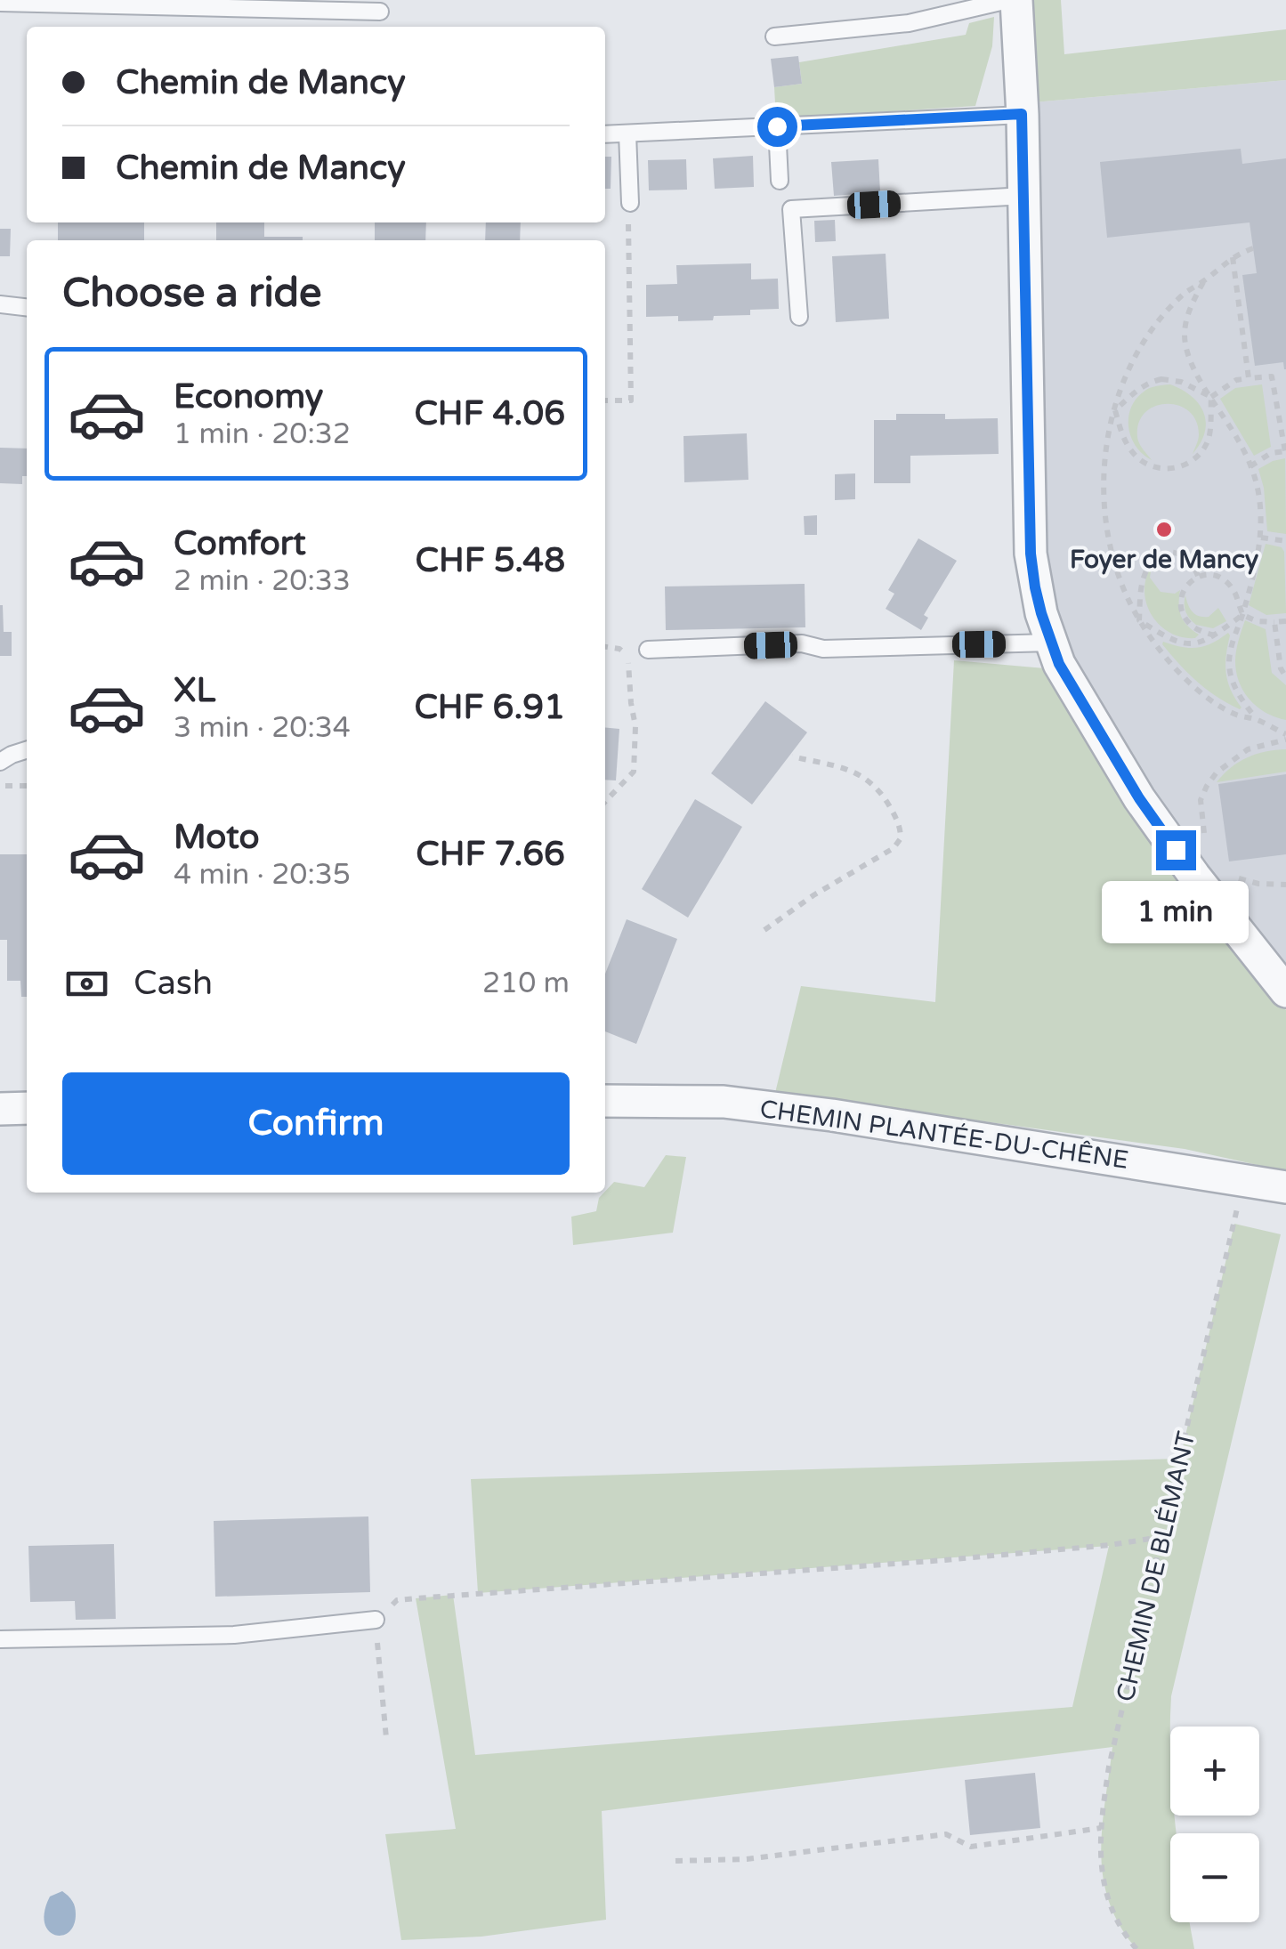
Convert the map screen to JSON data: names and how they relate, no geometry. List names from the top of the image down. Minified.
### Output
{"streets":{"street":["CHEMIN PLANTÉE-DU-CHÊNE"],"path":["CHEMIN DE BLÉMANT"]},"crossings":[["CHEMIN PLANTÉE-DU-CHÊNE","CHEMIN DE BLÉMANT"]],"places":["Foyer de Mancy"],"page":{"banner":["Chemin de Mancy","Chemin de Mancy"],"heading":"Choose a ride","list":[{"name":"Economy","note":"1 min · 20:32","value":"CHF 4.06"},{"name":"Comfort","note":"2 min · 20:33","value":"CHF 5.48"},{"name":"XL","note":"3 min · 20:34","value":"CHF 6.91"},{"name":"Moto","note":"4 min · 20:35","value":"CHF 7.66"}],"bubble":"1 min","pay":["Cash","210 m"],"buttons":"Confirm","map_buttons":["+","−"]}}
